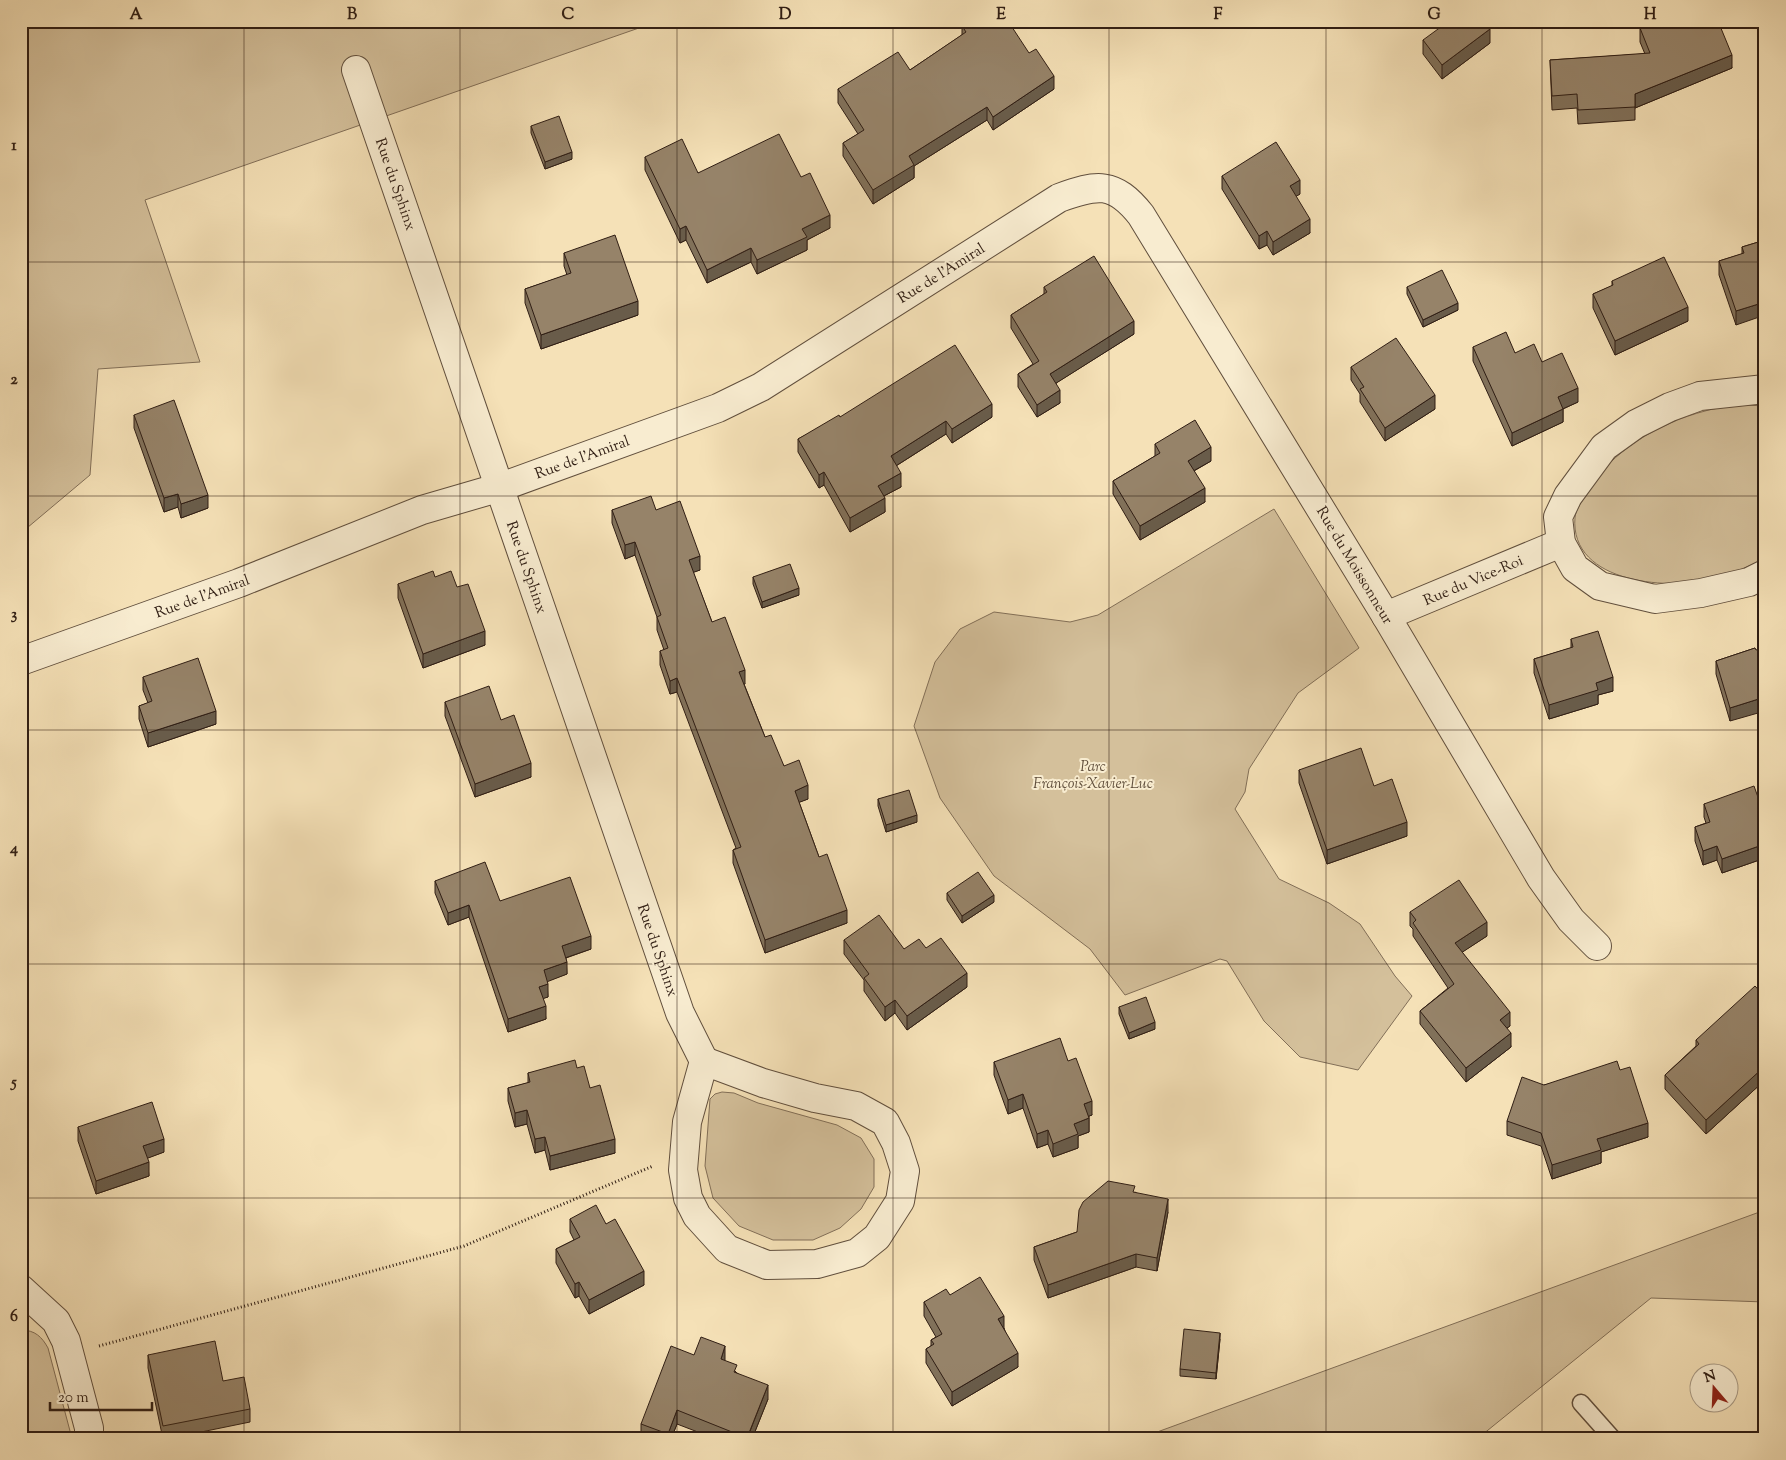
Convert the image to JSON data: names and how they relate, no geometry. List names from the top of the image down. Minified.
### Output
{"streets":{"street":["Rue du Sphinx","Rue de l'Amiral","Rue du Moissonneur","Rue du Vice-Roi"]},"crossings":[["Rue du Sphinx","Rue de l'Amiral"],["Rue de l'Amiral","Rue du Moissonneur"],["Rue du Moissonneur","Rue du Vice-Roi"]],"parks":["Parc François-Xavier-Luc"],"scale_bar":"20 m","north":"top","grid":{"columns":["A","B","C","D","E","F","G","H"],"rows":["1","2","3","4","5","6"]}}
